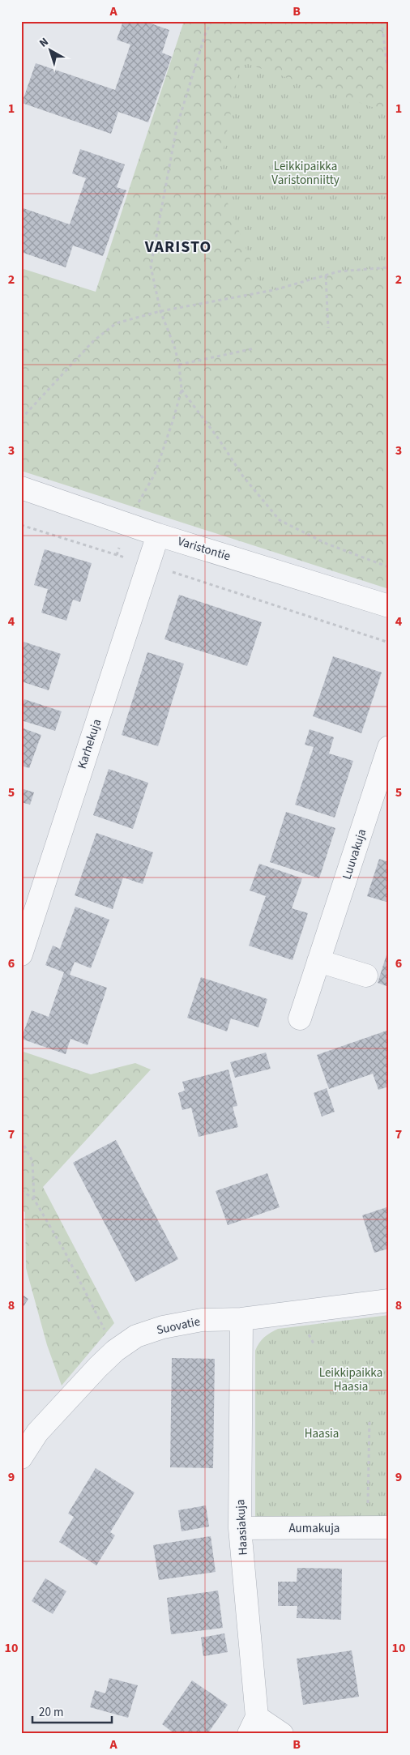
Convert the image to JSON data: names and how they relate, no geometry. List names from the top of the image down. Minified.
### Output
{"streets":{"street":["Varistontie","Karhekuja","Luuvakuja","Suovatie","Haasiakuja","Aumakuja"]},"crossings":[["Varistontie","Karhekuja"],["Suovatie","Haasiakuja"],["Haasiakuja","Aumakuja"]],"districts":["VARISTO"],"parks":["Leikkipaikka Varistonniitty","Leikkipaikka Haasia","Haasia"],"scale_bar":"20 m","north":"top left","grid":{"columns":["A","B"],"rows":["1","2","3","4","5","6","7","8","9","10"]}}
